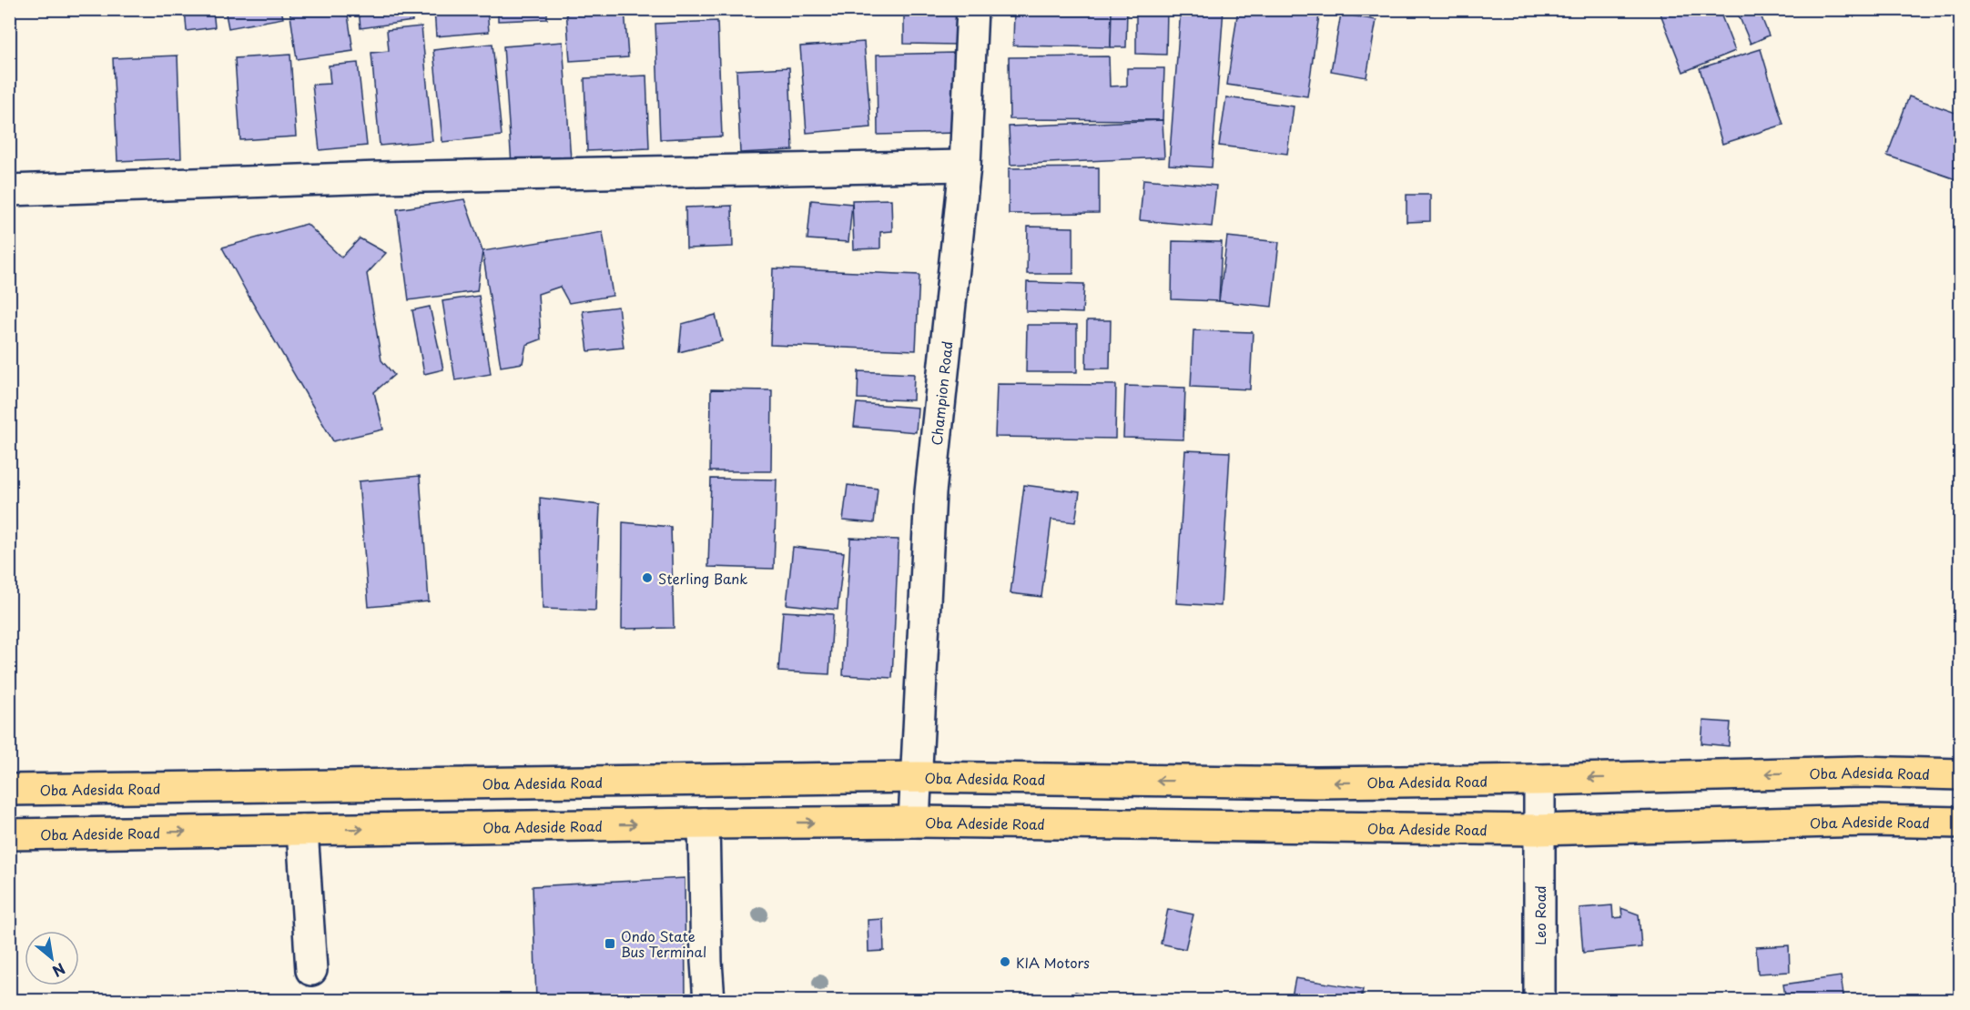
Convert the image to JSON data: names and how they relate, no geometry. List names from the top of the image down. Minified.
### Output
{"streets":{"main road":["Oba Adesida Road","Oba Adeside Road"],"street":["Champion Road","Leo Road"]},"crossings":[["Champion Road","Oba Adesida Road"],["Champion Road","Oba Adeside Road"],["Oba Adesida Road","Leo Road"],["Oba Adeside Road","Leo Road"]],"one_way":["Oba Adesida Road","Oba Adeside Road"],"places":{"other":["Sterling Bank","KIA Motors"],"transit":["Ondo State Bus Terminal"]},"north":"bottom right"}
